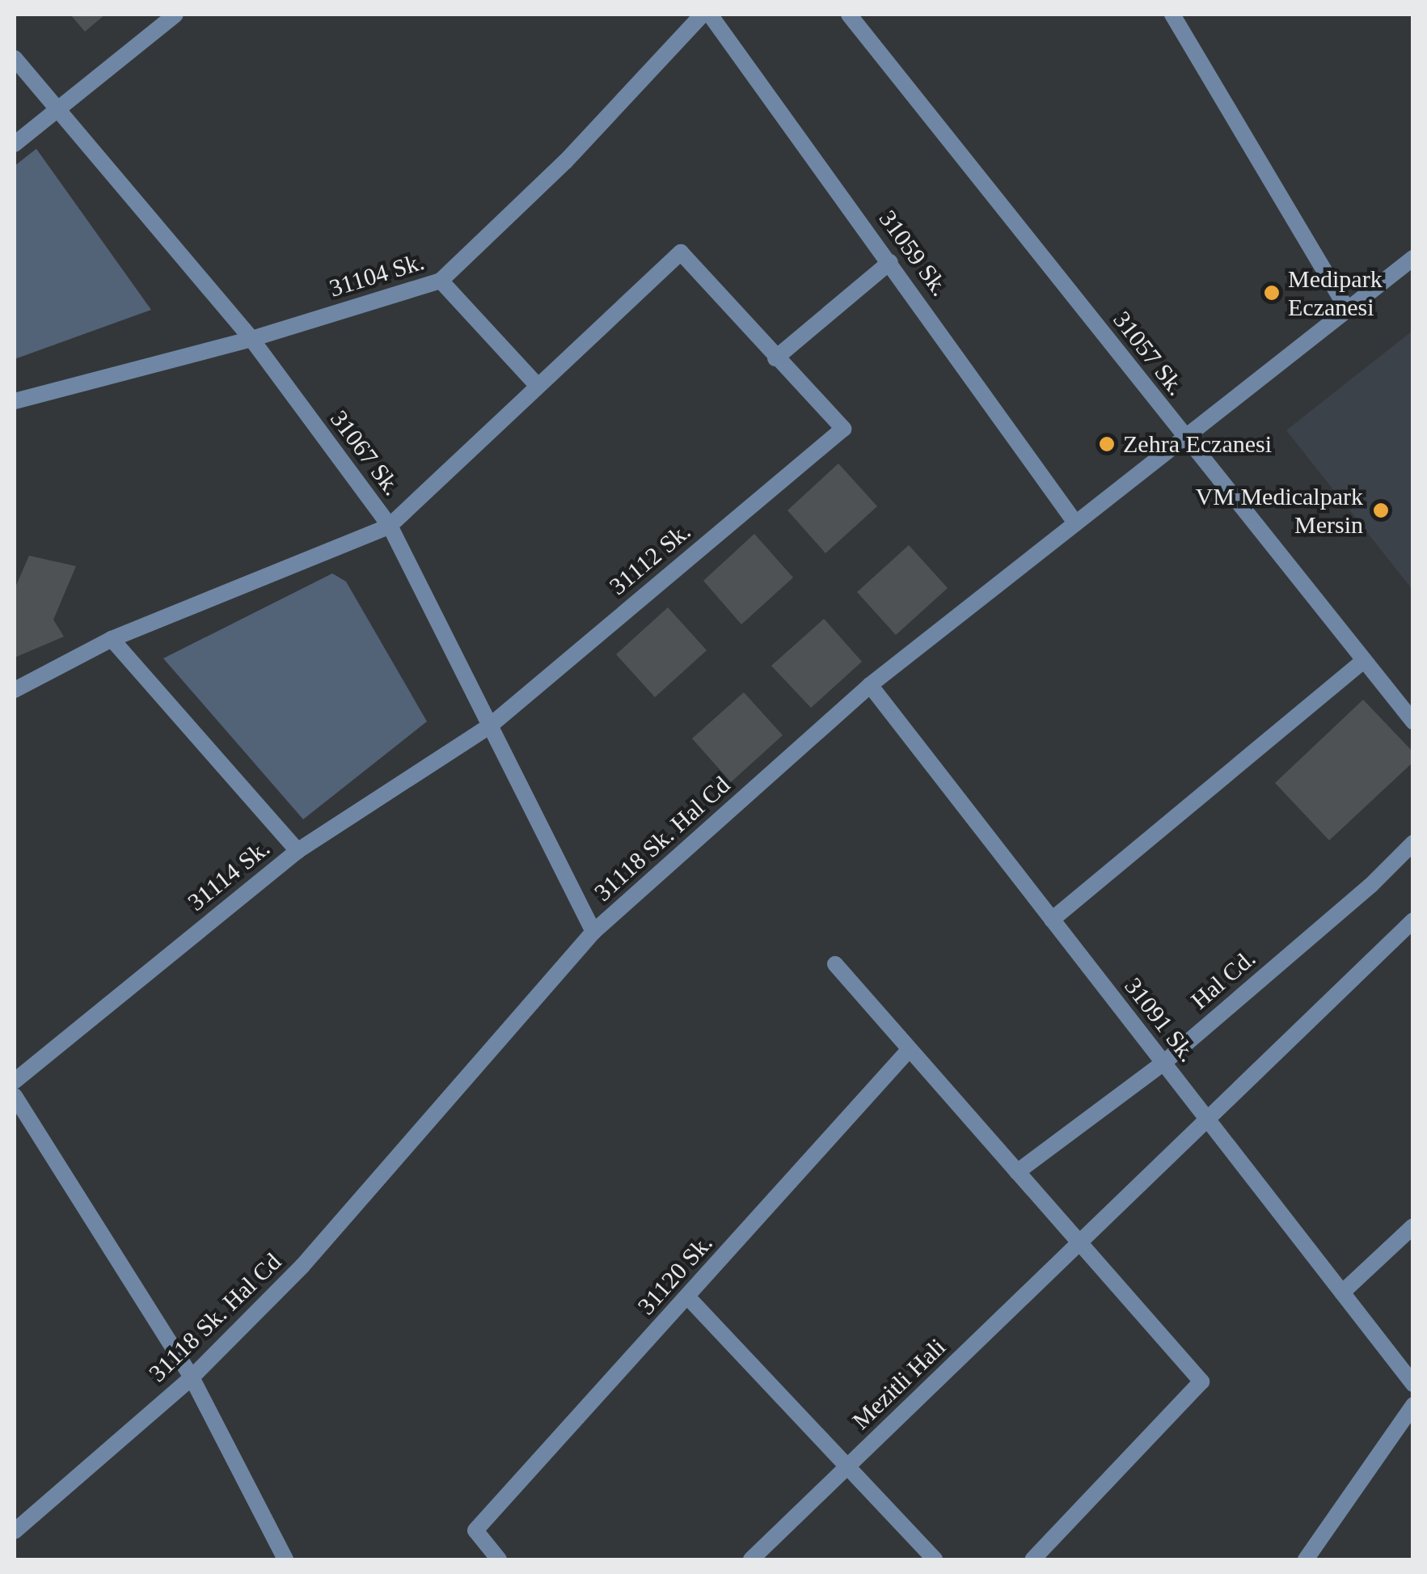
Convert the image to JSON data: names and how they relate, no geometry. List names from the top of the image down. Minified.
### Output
{"streets":{"street":["31059 Sk.","31104 Sk.","31057 Sk.","31067 Sk.","31112 Sk.","31118 Sk. Hal Cd","31114 Sk.","Hal Cd.","31091 Sk.","31120 Sk.","Mezitli Hali"]},"crossings":[["31059 Sk.","31118 Sk. Hal Cd"],["31104 Sk.","31067 Sk."],["31057 Sk.","31118 Sk. Hal Cd"],["31067 Sk.","31112 Sk."],["31067 Sk.","31118 Sk. Hal Cd"],["31067 Sk.","31114 Sk."],["31112 Sk.","31114 Sk."],["31118 Sk. Hal Cd","31091 Sk."],["Hal Cd.","31091 Sk."]],"places":["Medipark Eczanesi","Zehra Eczanesi","VM Medicalpark Mersin"]}
